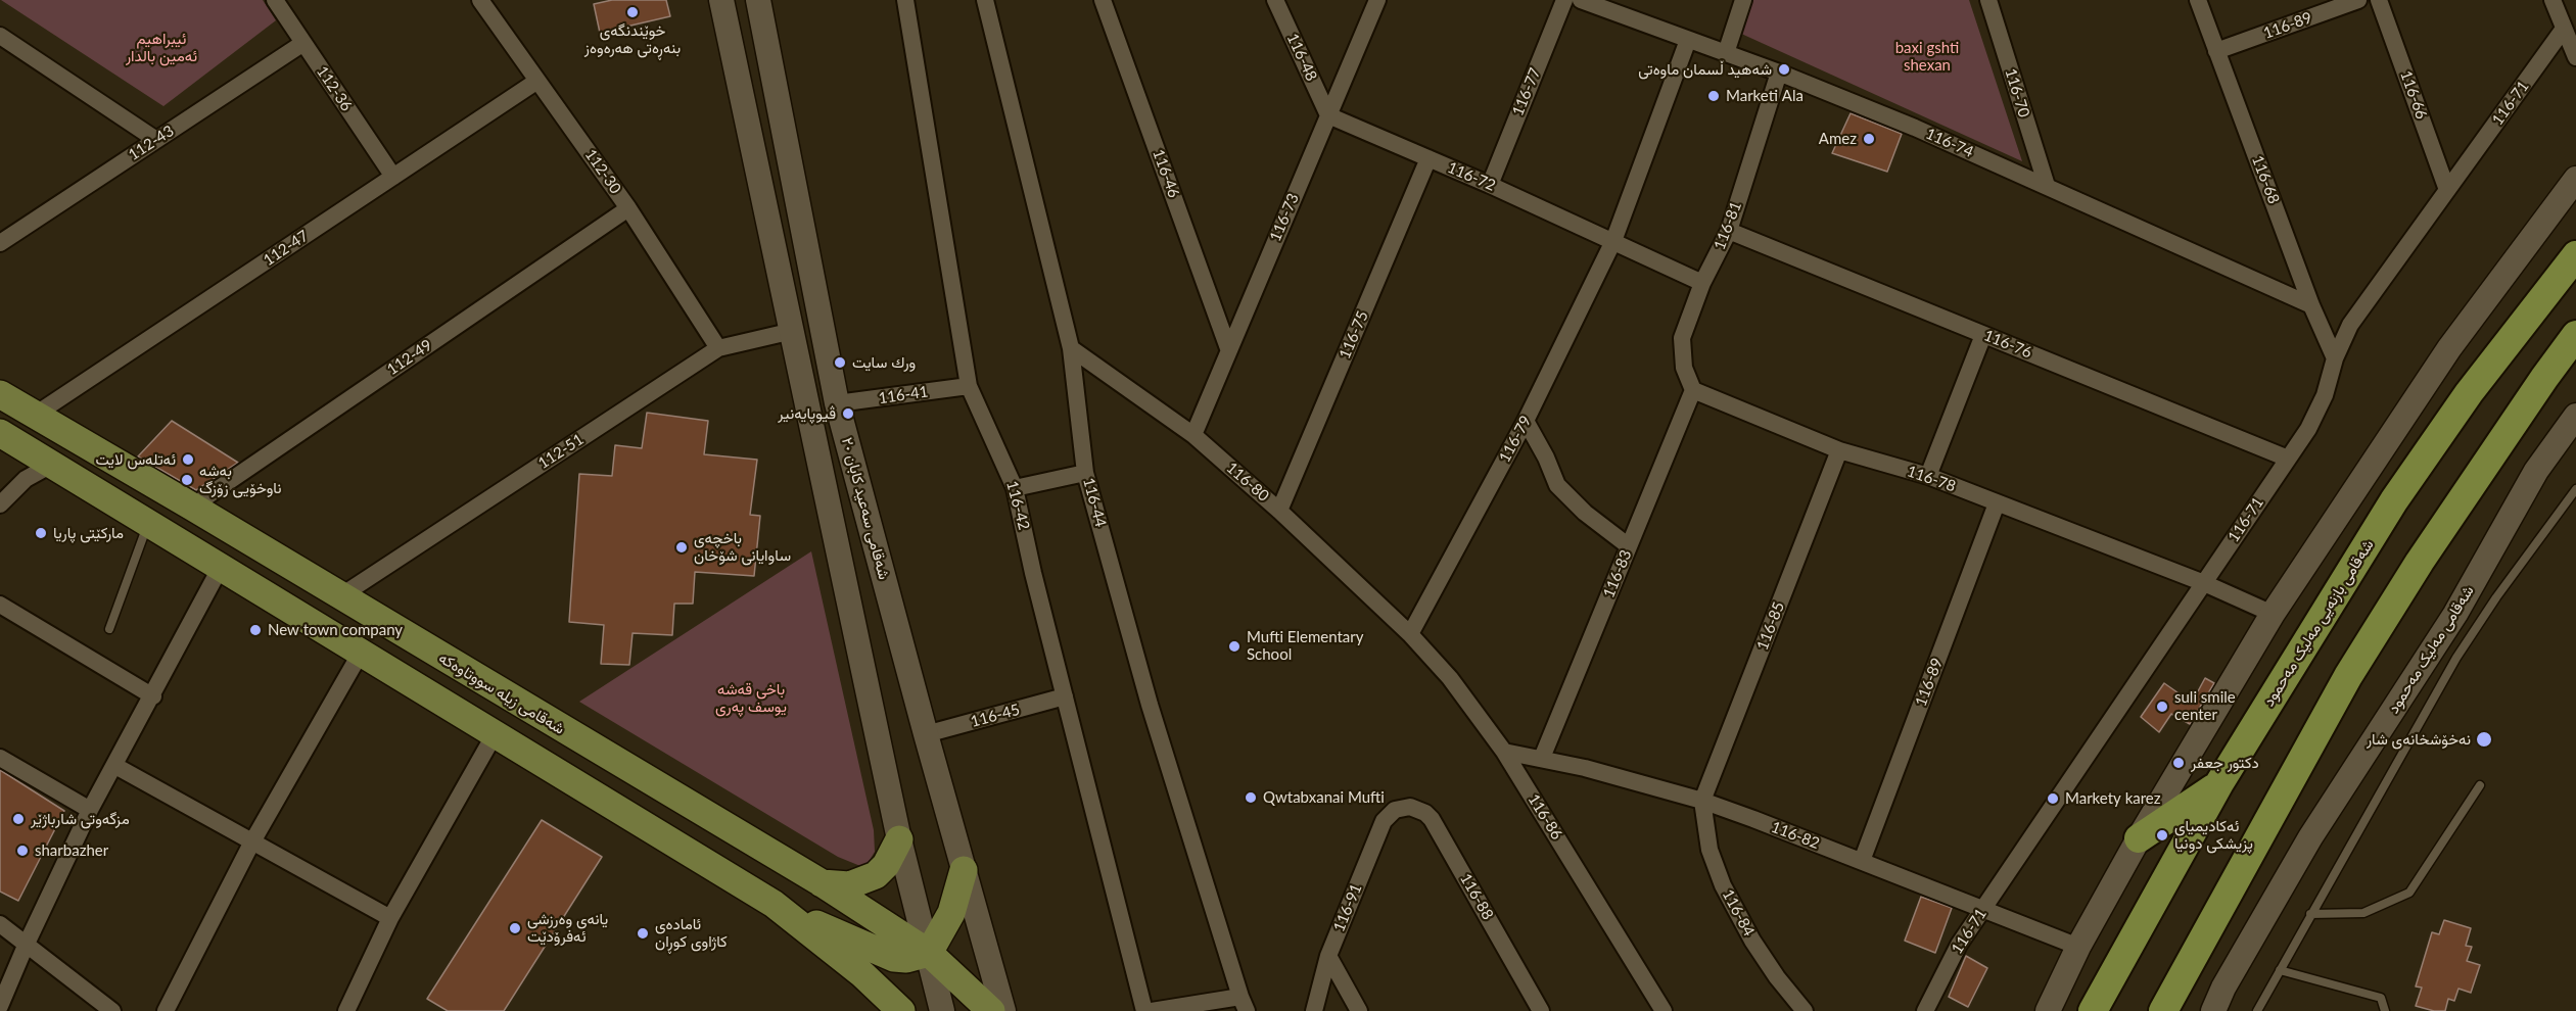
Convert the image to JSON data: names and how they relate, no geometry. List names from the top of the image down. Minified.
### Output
{"streets":{"highway":["شەقامی بازنەیی مەلیک مەحمود"],"main road":["شەقامی سەعید کابان ٢٠","شەقامی مەلیک مەحمود","شەقامی زیلە سووتاوەکە"],"street":["116-89","116-48","112-36","116-77","116-70","116-66","116-71","112-43","116-74","112-30","116-46","116-72","116-68","116-73","116-81","112-47","116-75","116-76","112-49","116-41","116-79","112-51","116-78","116-80","116-44","116-42","116-83","116-85","116-45","116-86","116-82","116-88","116-91","116-84"]},"crossings":[["116-89","116-68"],["116-89","116-78"],["116-89","116-82"],["116-48","116-72"],["116-48","116-73"],["112-36","112-43"],["112-36","112-47"],["116-77","116-72"],["116-70","116-74"],["116-66","116-71"],["116-71","116-68"],["116-71","116-76"],["116-71","116-78"],["116-71","116-82"],["116-74","116-68"],["116-74","116-81"],["116-74","116-79"],["112-30","112-47"],["112-30","112-49"],["112-30","112-51"],["116-46","116-73"],["116-72","116-73"],["116-72","116-75"],["116-72","116-79"],["116-73","116-80"],["116-81","116-76"],["112-47","شەقامی زیلە سووتاوەکە"],["116-75","116-80"],["112-49","شەقامی زیلە سووتاوەکە"],["116-41","116-42"],["116-41","شەقامی سەعید کابان ٢٠"],["116-79","116-80"],["116-79","116-86"],["112-51","شەقامی سەعید کابان ٢٠"],["112-51","شەقامی زیلە سووتاوەکە"],["116-78","116-83"],["116-78","116-85"],["116-80","116-44"],["116-80","116-86"],["116-42","116-45"],["شەقامی سەعید کابان ٢٠","شەقامی زیلە سووتاوەکە"],["شەقامی سەعید کابان ٢٠","116-45"],["116-83","116-82"],["116-85","116-82"],["116-85","116-84"],["116-86","116-82"],["116-82","116-84"],["116-88","116-91"]],"parks":["ئیبراهیم ئەمین بالدار","baxi gshti shexan","باخی قەشە یوسف پەری"],"places":["خوێندنگەی بنەڕەتی هەرەوەز","شەھید ڵسمان ماوەتی","Marketi Ala","Amez","ورك سايت","ڤیوپایەنیر","ئەتلەس لایت","بەشە ناوخۆیی زۆزگ","مارکێتی پاریا","باخچەی ساوایانی شۆخان","New town company","Mufti Elementary School","suli smile center","نەخۆشخانەی شار","دكتور جعفر","Qwtabxanai Mufti","Markety karez","مزگەوتی شارباژێر","ئەکادیمیای پزیشکی دونیا","sharbazher","یانەی وەرزشی ئەفرۆدێت","ئامادەی کاژاوی کوڕان"]}
